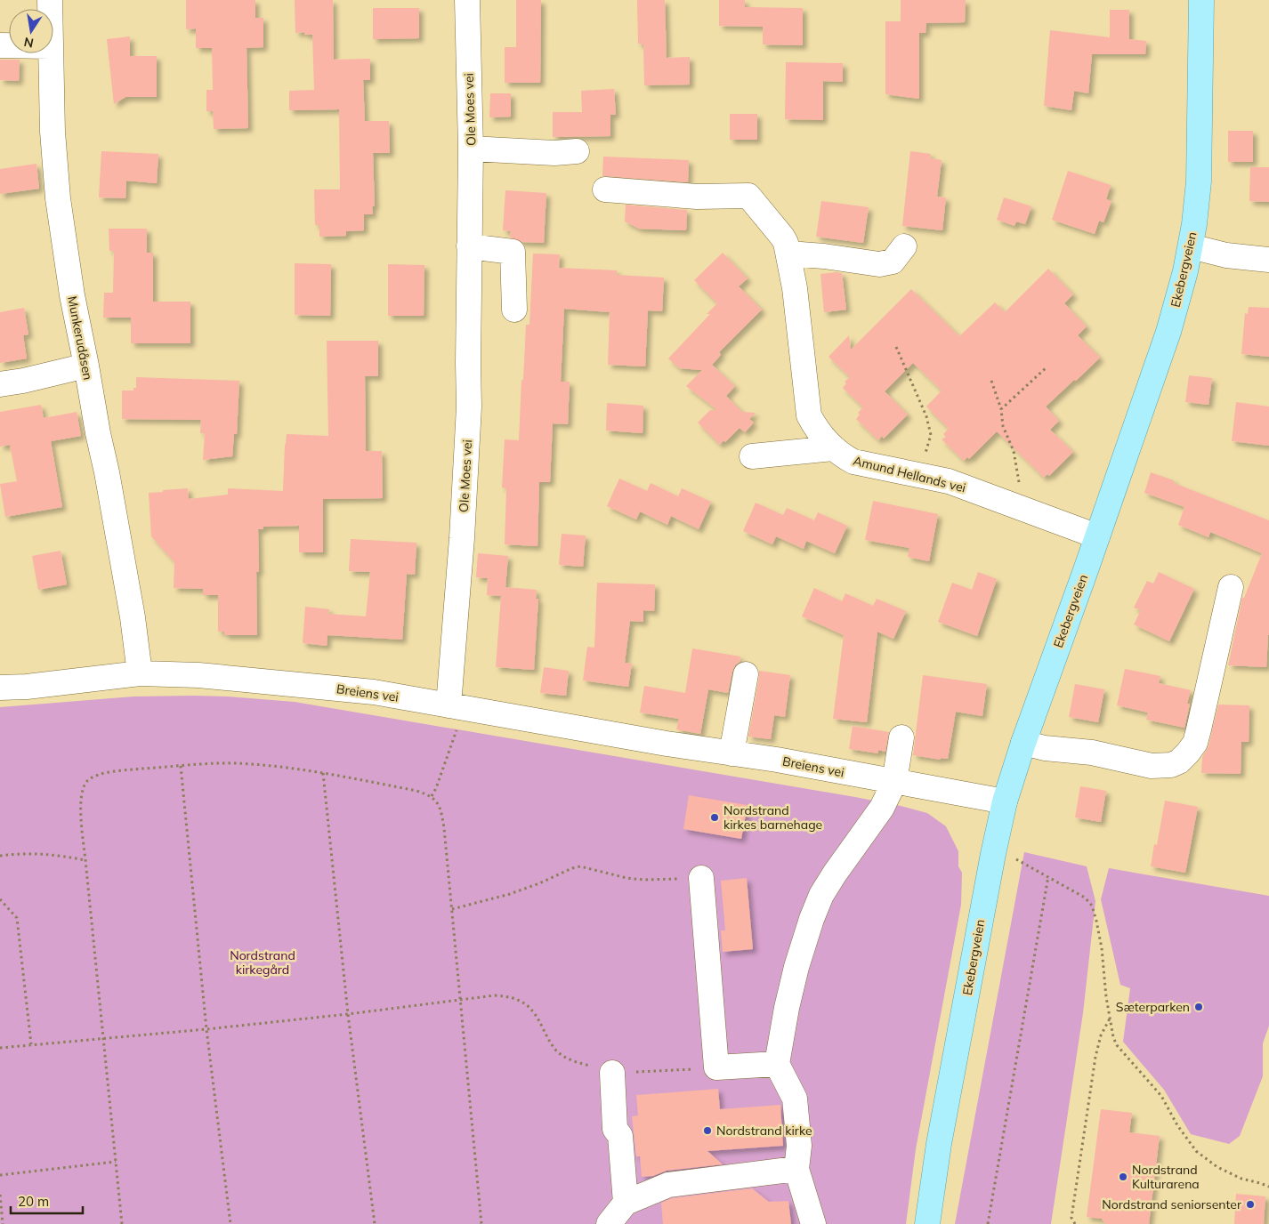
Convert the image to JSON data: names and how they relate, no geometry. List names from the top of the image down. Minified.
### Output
{"streets":{"main road":["Ekebergveien"],"street":["Ole Moes vei","Munkerudåsen","Amund Hellands vei","Breiens vei"]},"crossings":[["Ole Moes vei","Breiens vei"],["Ekebergveien","Amund Hellands vei"],["Ekebergveien","Breiens vei"],["Munkerudåsen","Breiens vei"]],"parks":["Nordstrand kirkegård"],"places":["Nordstrand kirkes barnehage","Sæterparken","Nordstrand kirke","Nordstrand Kulturarena","Nordstrand seniorsenter"],"scale_bar":"20 m","north":"bottom"}
